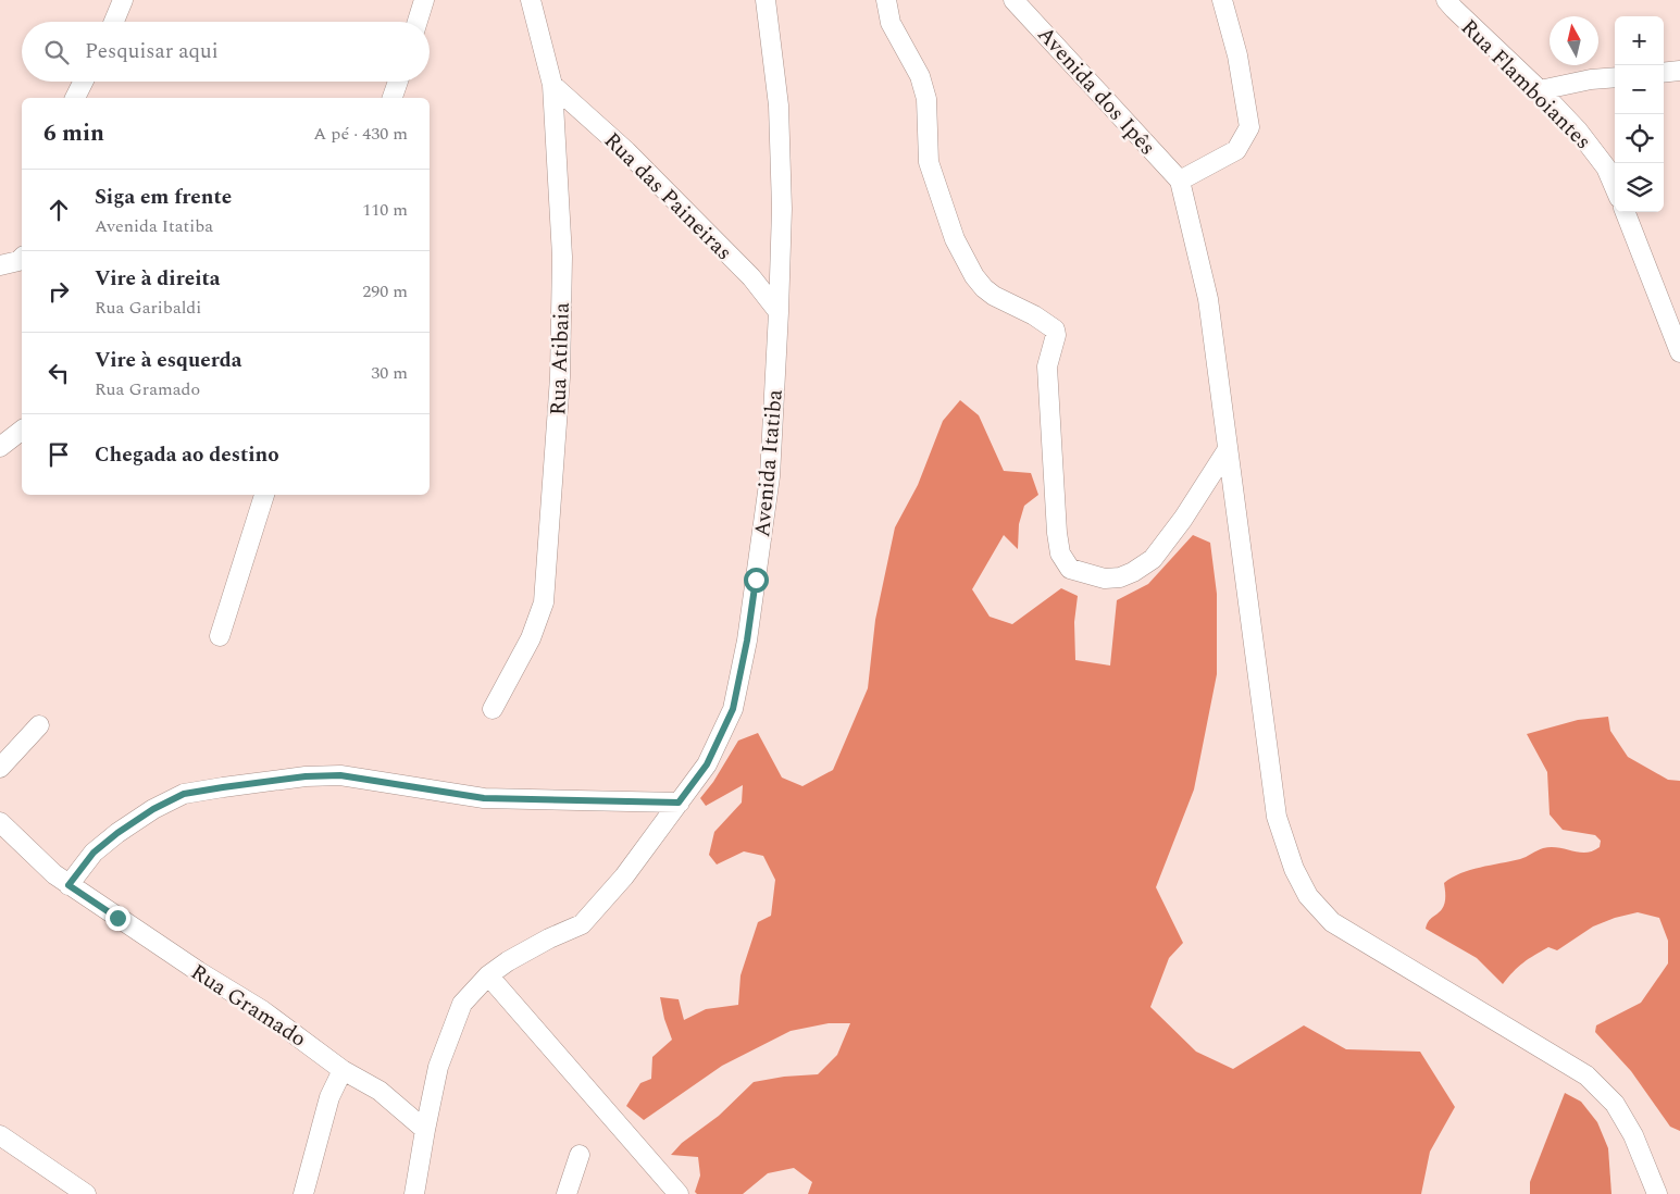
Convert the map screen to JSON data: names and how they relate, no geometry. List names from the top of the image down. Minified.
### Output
{"streets":{"street":["Rua Flamboiantes","Avenida dos Ipês","Rua das Paineiras","Rua Atibaia","Avenida Itatiba","Rua Gramado"]},"crossings":[["Rua das Paineiras","Rua Atibaia"],["Rua das Paineiras","Avenida Itatiba"],["Avenida Itatiba","Rua Gramado"]],"north":"top","page":{"map_buttons":["+","−"],"search":"Pesquisar aqui","heading":["6 min","A pé · 430 m"],"list":[["Siga em frente","Avenida Itatiba","110 m"],["Vire à direita","Rua Garibaldi","290 m"],["Vire à esquerda","Rua Gramado","30 m"],"Chegada ao destino"]}}
